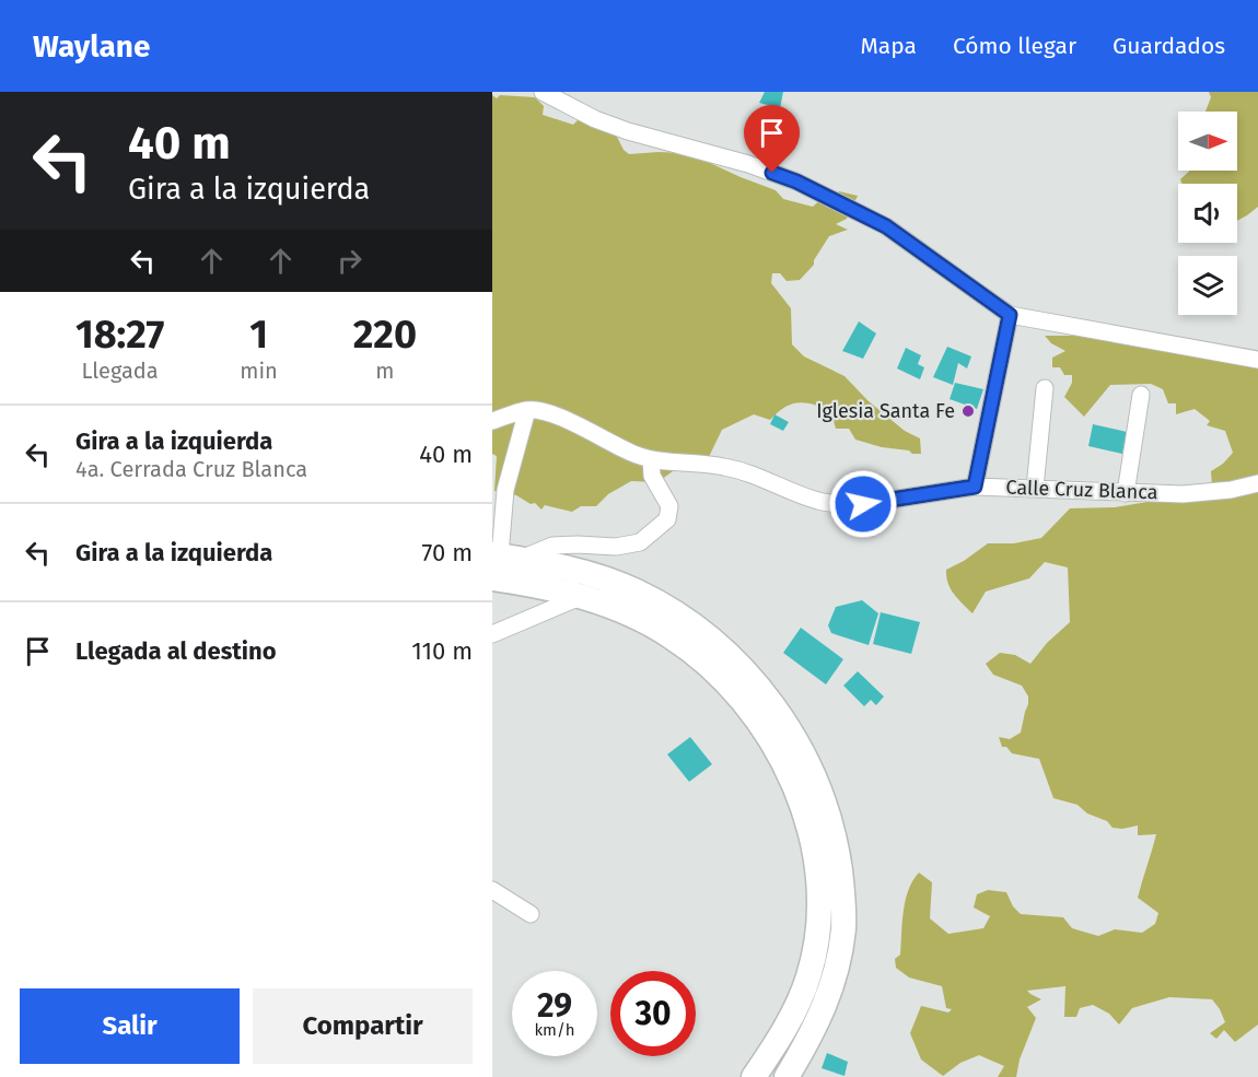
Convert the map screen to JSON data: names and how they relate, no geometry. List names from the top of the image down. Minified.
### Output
{"streets":{"street":["Calle Cruz Blanca"]},"places":["Iglesia Santa Fe"],"north":"right","page":{"header":"Waylane","nav":["Mapa","Cómo llegar","Guardados"],"turn":["40 m","Gira a la izquierda"],"eta":["18:27","Llegada","1","min","220","m"],"list":[{"name":"Gira a la izquierda","note":"4a. Cerrada Cruz Blanca","value":"40 m"},{"name":"Gira a la izquierda","value":"70 m"},{"name":"Llegada al destino","value":"110 m"}],"speed":"29 km/h","limit":"30","buttons":["Salir","Compartir"]}}
